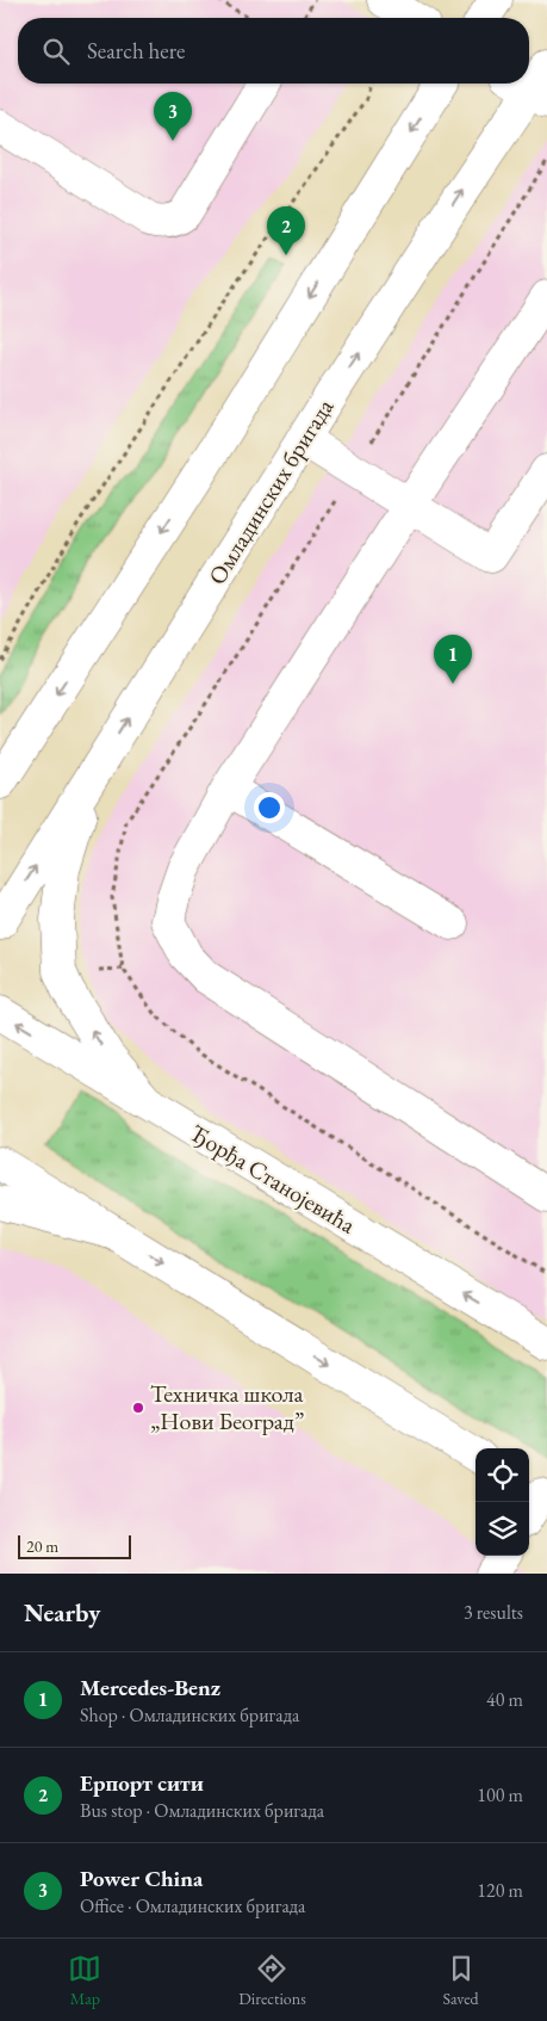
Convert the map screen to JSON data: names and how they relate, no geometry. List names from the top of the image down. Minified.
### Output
{"streets":{"main road":["Омладинских бригада","Ђорђа Станојевића"]},"places":["Техничка школа „Нови Београд”"],"scale_bar":"20 m","page":{"search":"Search here","pins":["3","2","1"],"scale":"20 m","heading":["Nearby","3 results"],"list":[{"mark":"1","name":"Mercedes-Benz","note":"Shop · Омладинских бригада","value":"40 m"},{"mark":"2","name":"Ерпорт сити","note":"Bus stop · Омладинских бригада","value":"100 m"},{"mark":"3","name":"Power China","note":"Office · Омладинских бригада","value":"120 m"}],"nav":["Map","Directions","Saved"]}}
